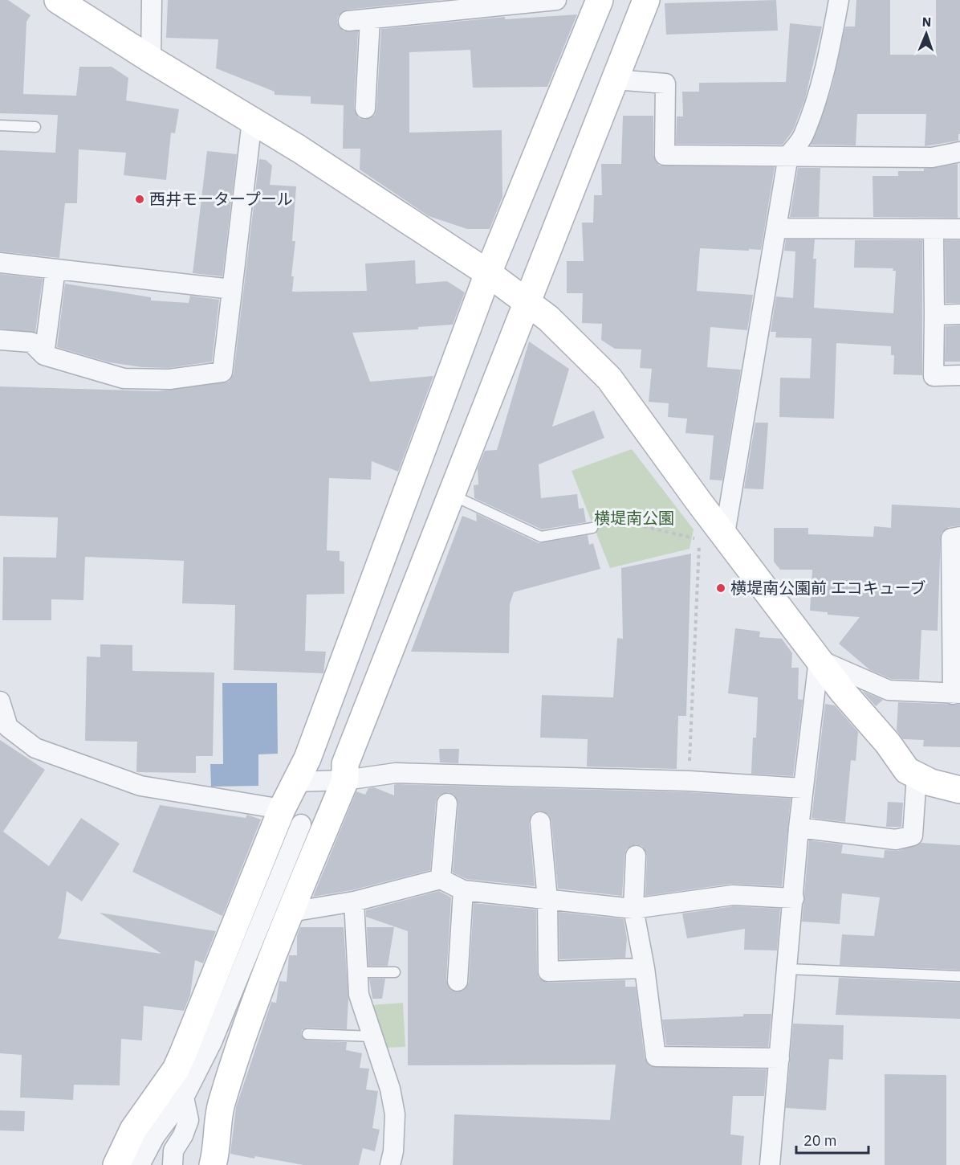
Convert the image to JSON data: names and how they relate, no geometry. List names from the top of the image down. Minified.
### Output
{"parks":["横堤南公園"],"places":["西井モータープール","横堤南公園前 エコキューブ"],"scale_bar":"20 m","north":"top"}
